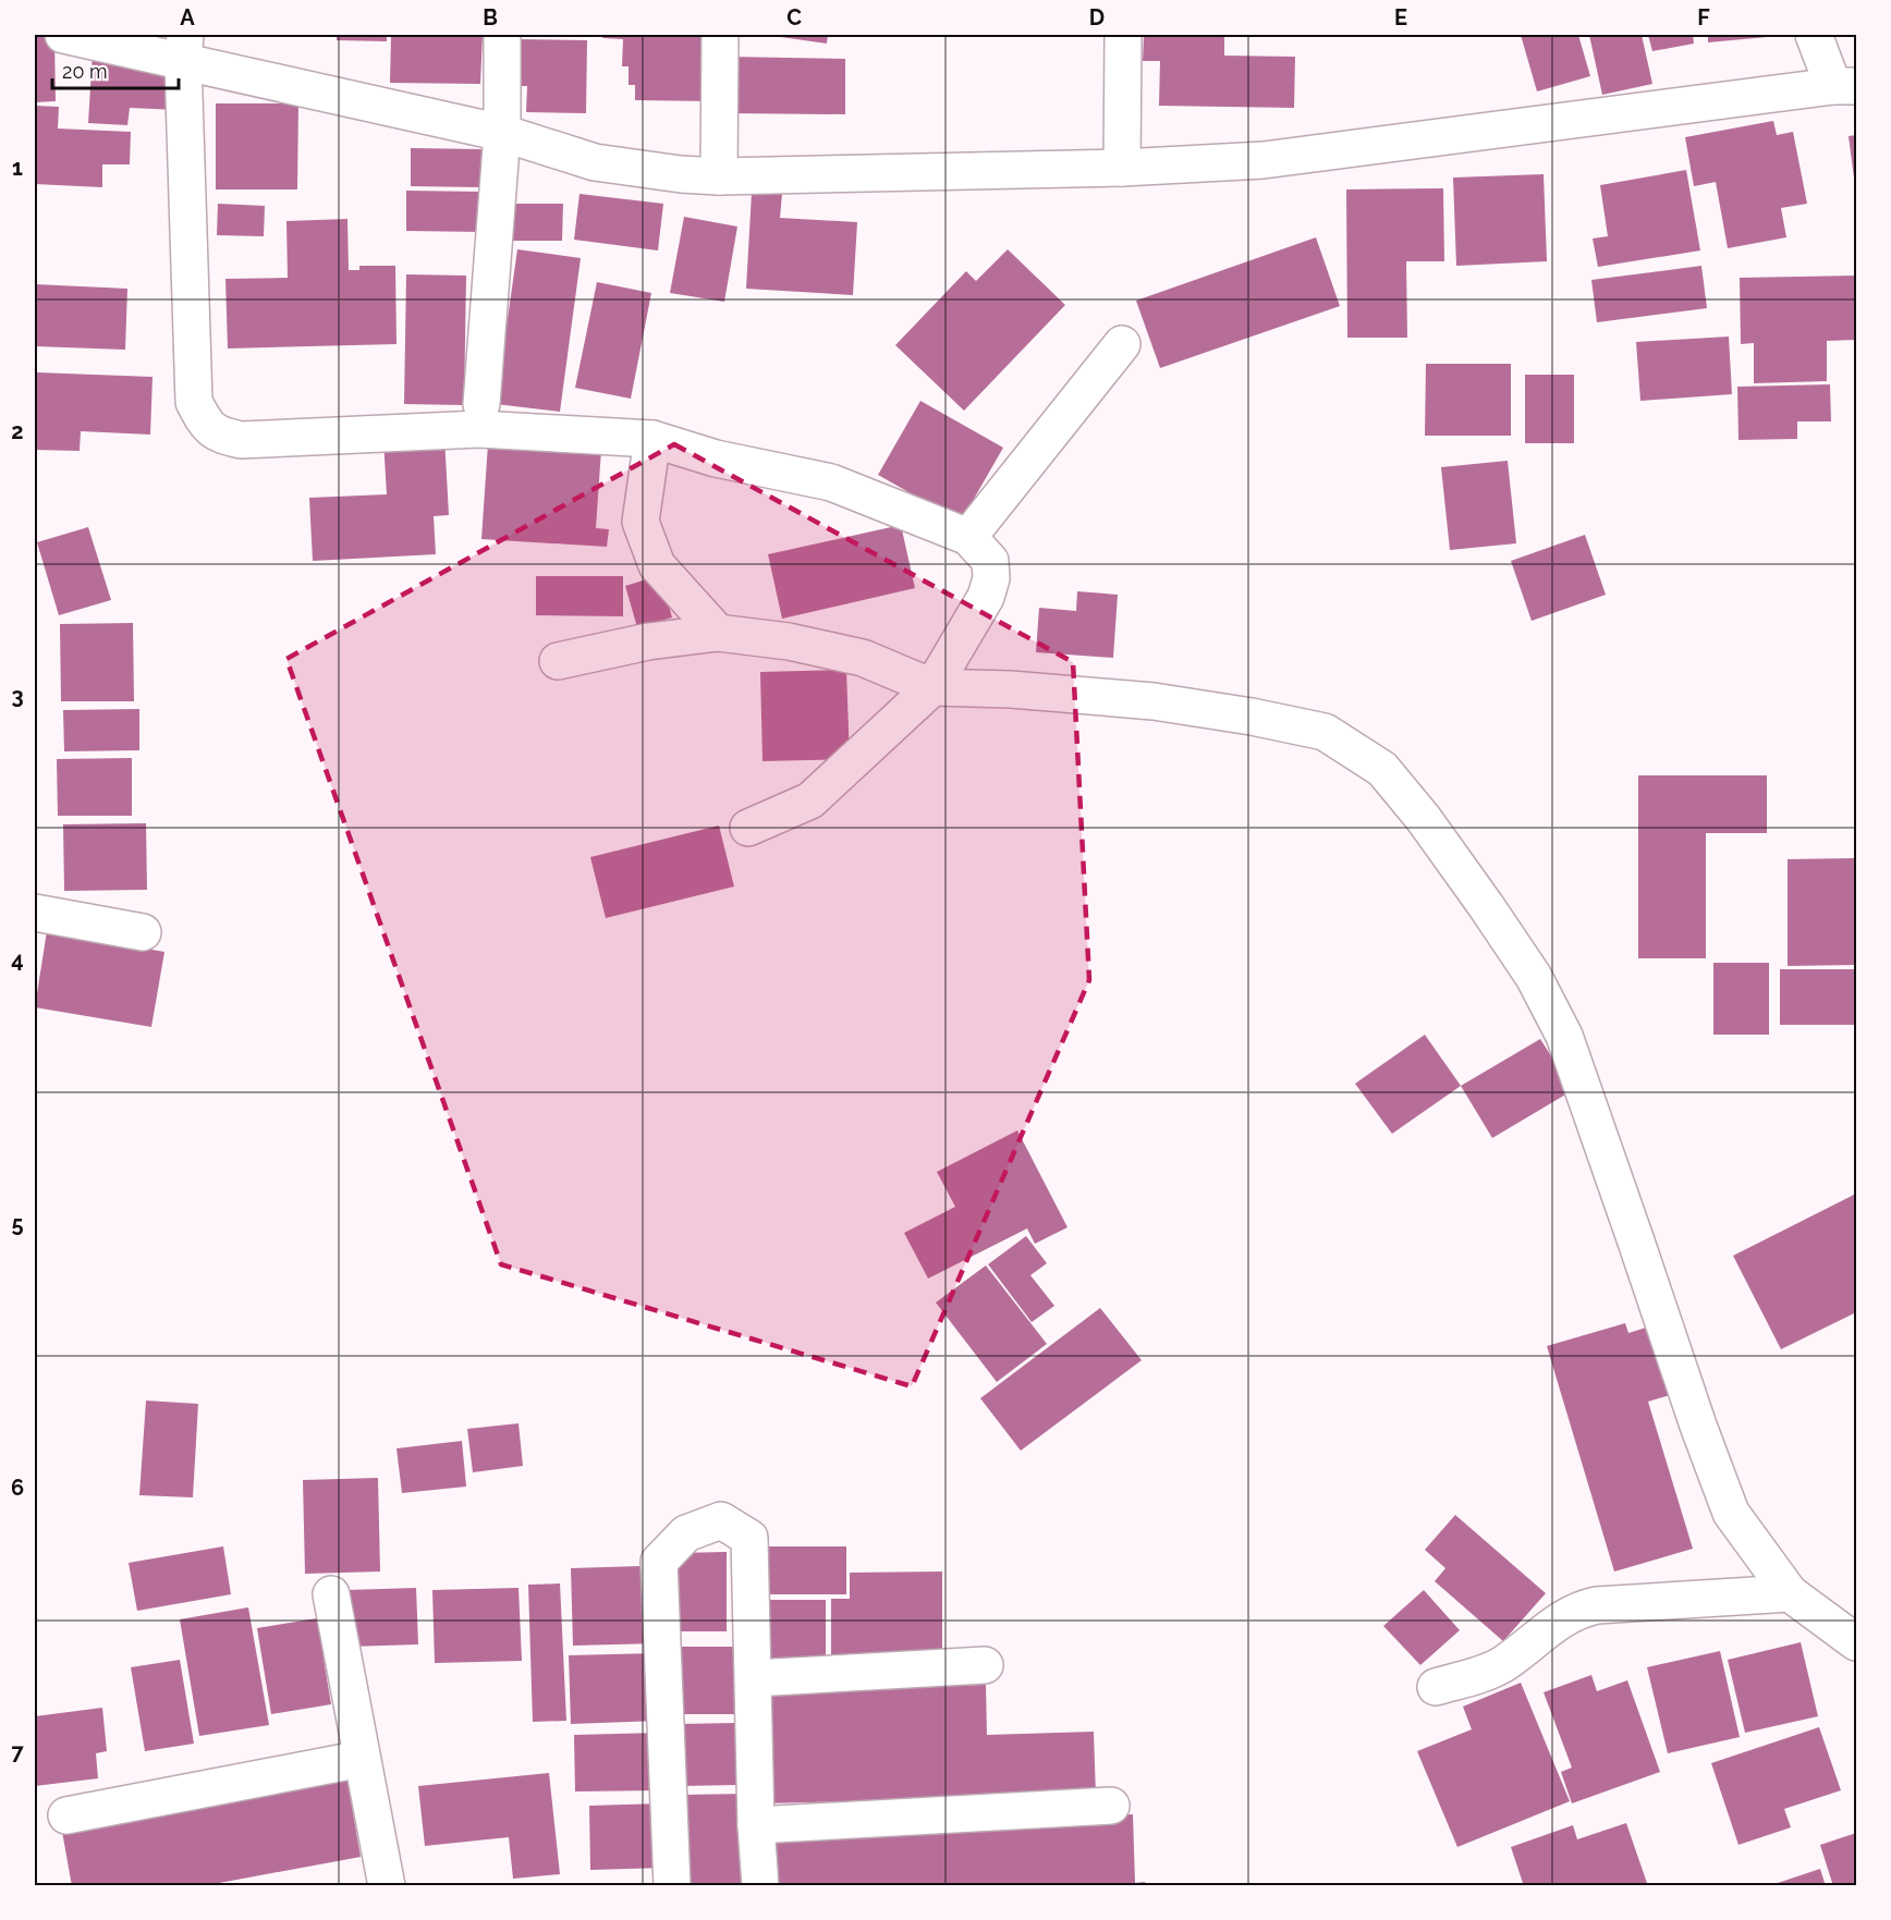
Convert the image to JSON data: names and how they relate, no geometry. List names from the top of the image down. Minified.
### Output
{"scale_bar":"20 m","grid":{"columns":["A","B","C","D","E","F"],"rows":["1","2","3","4","5","6","7"]}}
